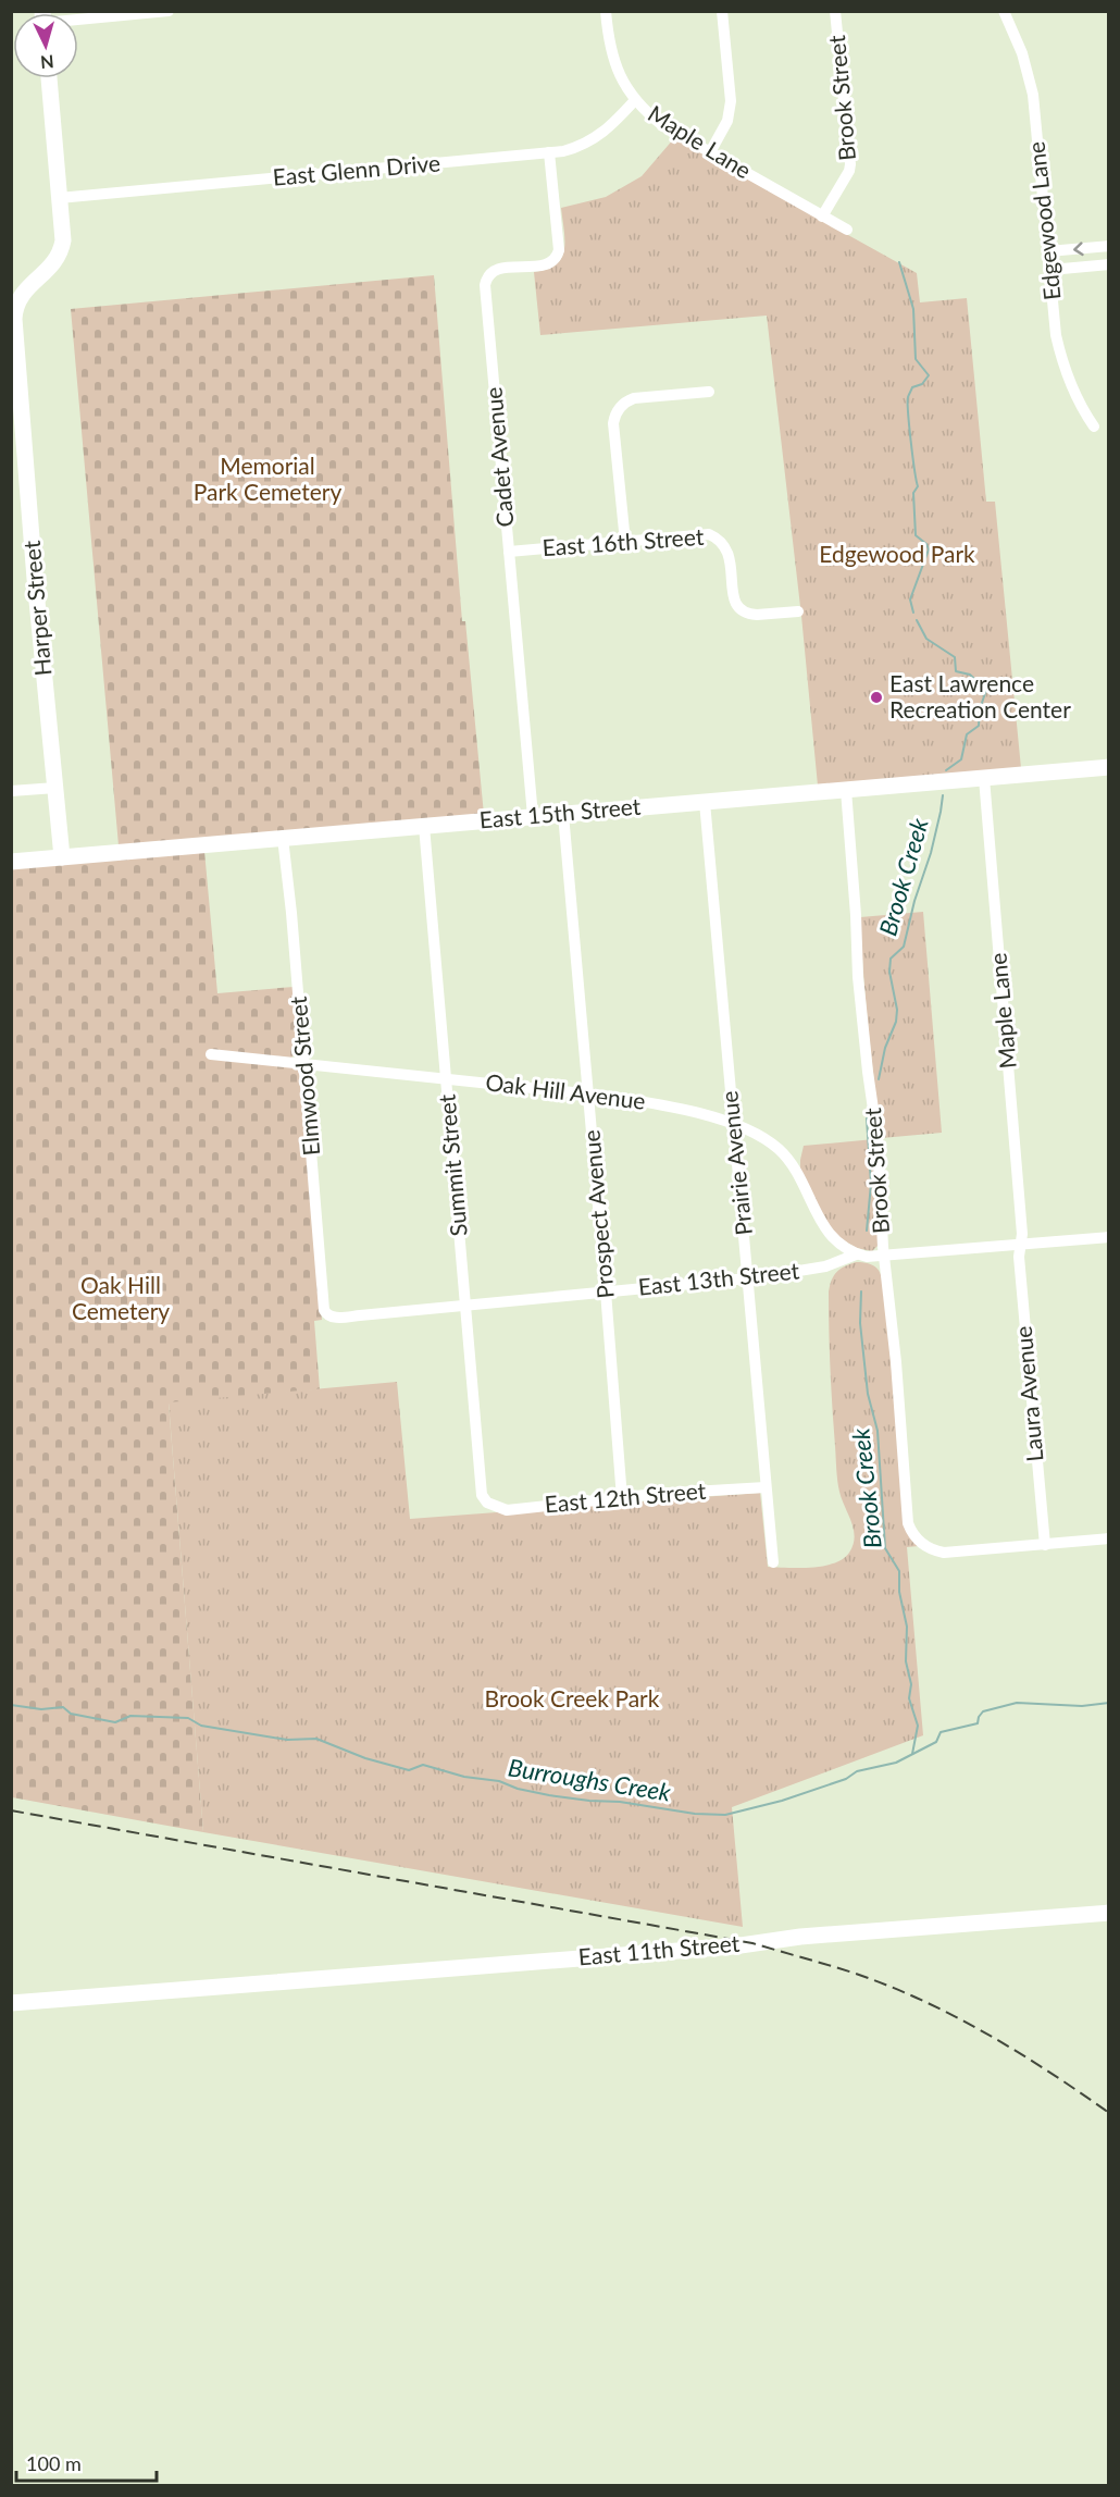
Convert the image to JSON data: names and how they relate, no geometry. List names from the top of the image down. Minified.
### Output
{"streets":{"street":["Brook Street","Maple Lane","East Glenn Drive","Edgewood Lane","Cadet Avenue","East 16th Street","Harper Street","East 15th Street","Elmwood Street","Oak Hill Avenue","Prairie Avenue","Summit Street","Prospect Avenue","East 13th Street","Laura Avenue","East 12th Street","East 11th Street"]},"crossings":[["Brook Street","Maple Lane"],["Brook Street","East 15th Street"],["Brook Street","East 13th Street"],["Brook Street","Laura Avenue"],["Maple Lane","East Glenn Drive"],["Maple Lane","East 15th Street"],["Maple Lane","East 13th Street"],["Maple Lane","Laura Avenue"],["East Glenn Drive","Cadet Avenue"],["East Glenn Drive","Harper Street"],["Cadet Avenue","East 16th Street"],["Cadet Avenue","East 15th Street"],["Harper Street","East 15th Street"],["East 15th Street","Elmwood Street"],["East 15th Street","Prairie Avenue"],["East 15th Street","Summit Street"],["East 15th Street","Prospect Avenue"],["Elmwood Street","Oak Hill Avenue"],["Elmwood Street","East 13th Street"],["Oak Hill Avenue","Prairie Avenue"],["Oak Hill Avenue","Summit Street"],["Oak Hill Avenue","Prospect Avenue"],["Oak Hill Avenue","East 13th Street"],["Prairie Avenue","East 13th Street"],["Prairie Avenue","East 12th Street"],["Summit Street","East 13th Street"],["Summit Street","East 12th Street"],["Prospect Avenue","East 13th Street"],["Prospect Avenue","East 12th Street"],["East 13th Street","Laura Avenue"]],"water":["Brook Creek","Burroughs Creek"],"parks":["Memorial Park Cemetery","Edgewood Park","Oak Hill Cemetery","Brook Creek Park"],"places":["East Lawrence Recreation Center"],"scale_bar":"100 m","north":"bottom"}
